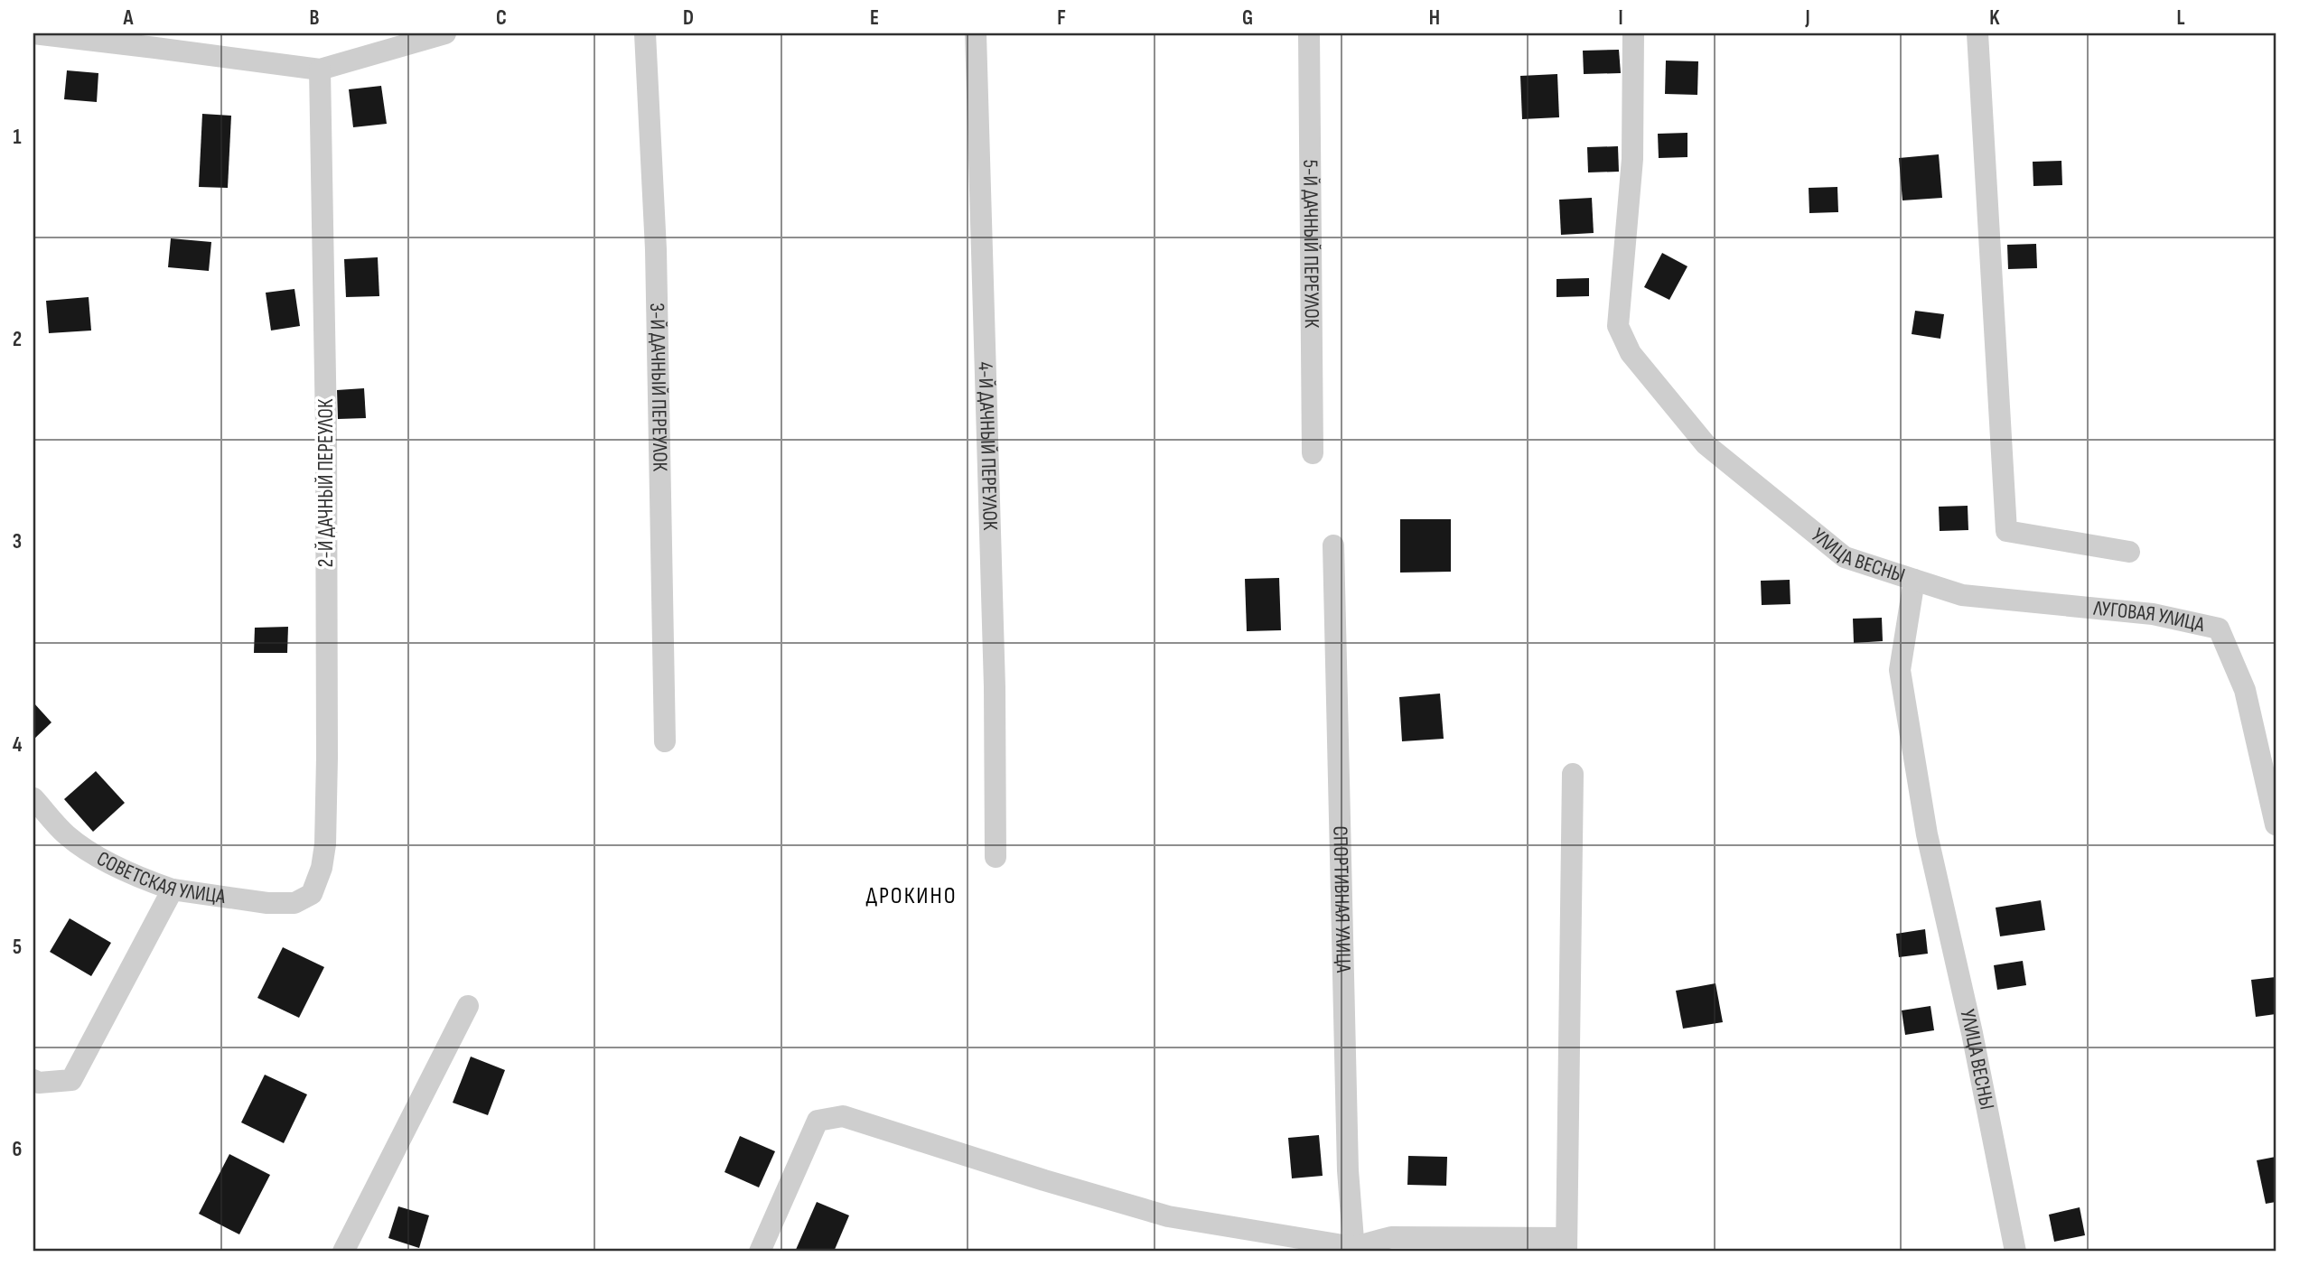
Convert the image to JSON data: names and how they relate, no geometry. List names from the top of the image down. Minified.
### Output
{"streets":{"street":["5-Й ДАЧНЫЙ ПЕРЕУЛОК","3-Й ДАЧНЫЙ ПЕРЕУЛОК","4-Й ДАЧНЫЙ ПЕРЕУЛОК","2-Й ДАЧНЫЙ ПЕРЕУЛОК","УЛИЦА ВЕСНЫ","ЛУГОВАЯ УЛИЦА","СОВЕТСКАЯ УЛИЦА","СПОРТИВНАЯ УЛИЦА"]},"crossings":[["2-Й ДАЧНЫЙ ПЕРЕУЛОК","СОВЕТСКАЯ УЛИЦА"],["УЛИЦА ВЕСНЫ","ЛУГОВАЯ УЛИЦА"]],"districts":["ДРОКИНО"],"grid":{"columns":["A","B","C","D","E","F","G","H","I","J","K","L"],"rows":["1","2","3","4","5","6"]}}
